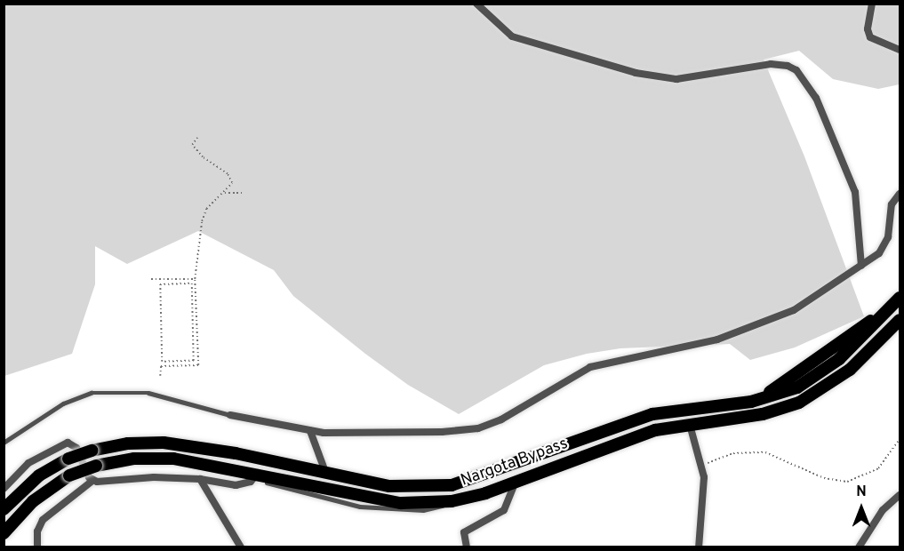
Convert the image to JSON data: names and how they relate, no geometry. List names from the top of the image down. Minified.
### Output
{"streets":{"highway":["Nargota Bypass"]},"north":"top"}
